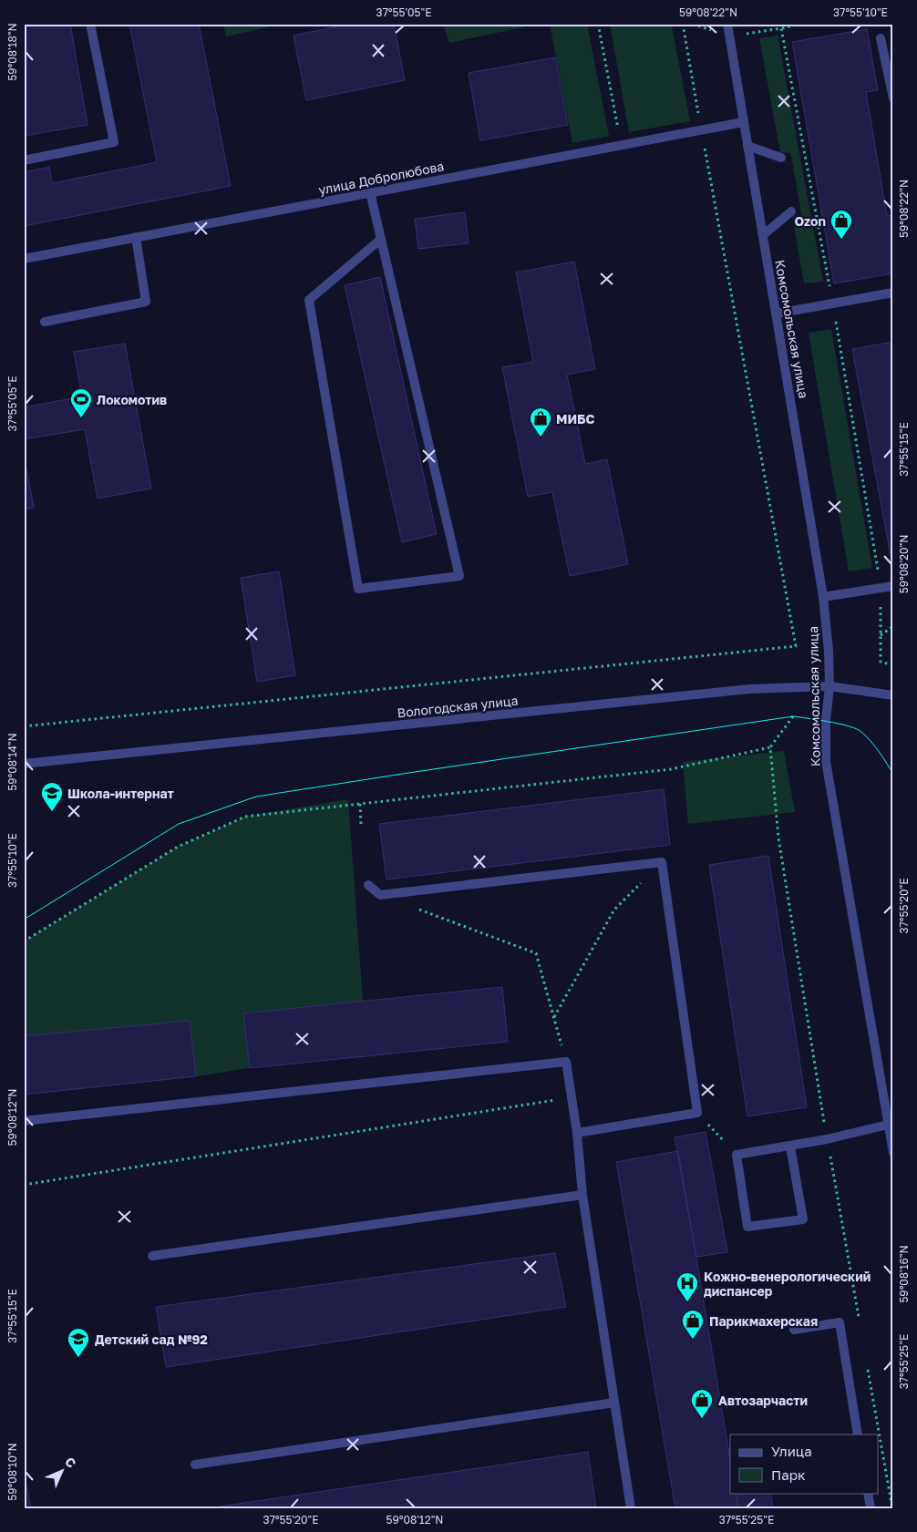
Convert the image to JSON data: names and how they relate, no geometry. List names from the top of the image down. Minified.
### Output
{"streets":{"street":["улица Добролюбова","Комсомольская улица","Вологодская улица"]},"crossings":[["улица Добролюбова","Комсомольская улица"],["Комсомольская улица","Вологодская улица"]],"places":{"shop":["Ozon","МИБС","Парикмахерская","Автозарчасти"],"sports":["Локомотив"],"school or university":["Школа-интернат","Детский сад №92"],"hospital":["Кожно-венерологический диспансер"]},"legend":["Улица","Парк"],"north":"top right","coordinates":["37°55'05\"E","59°08'22\"N","37°55'10\"E","59°08'18\"N","37°55'15\"E","59°08'20\"N","59°08'14\"N","37°55'20\"E","59°08'12\"N","59°08'16\"N","37°55'25\"E","59°08'10\"N"]}
